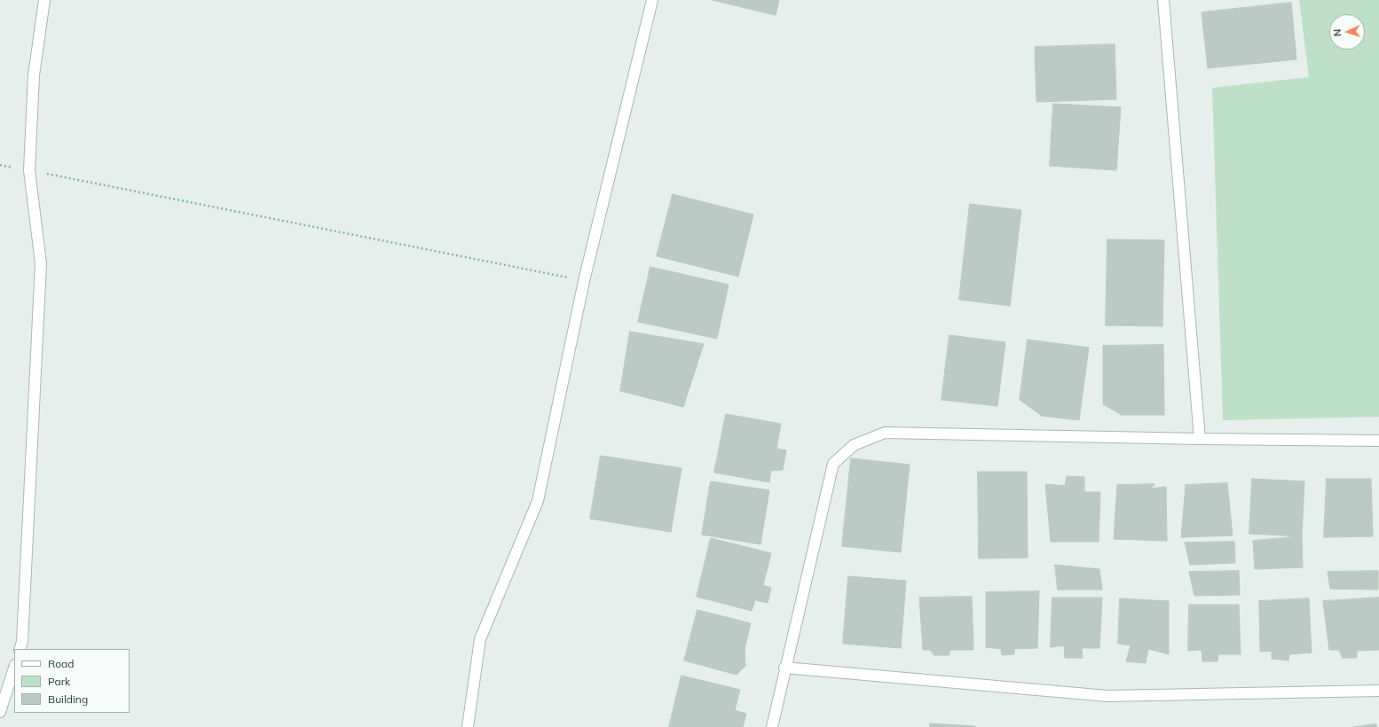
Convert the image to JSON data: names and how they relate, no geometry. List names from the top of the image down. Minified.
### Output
{"legend":["Road","Park","Building"],"north":"left"}
